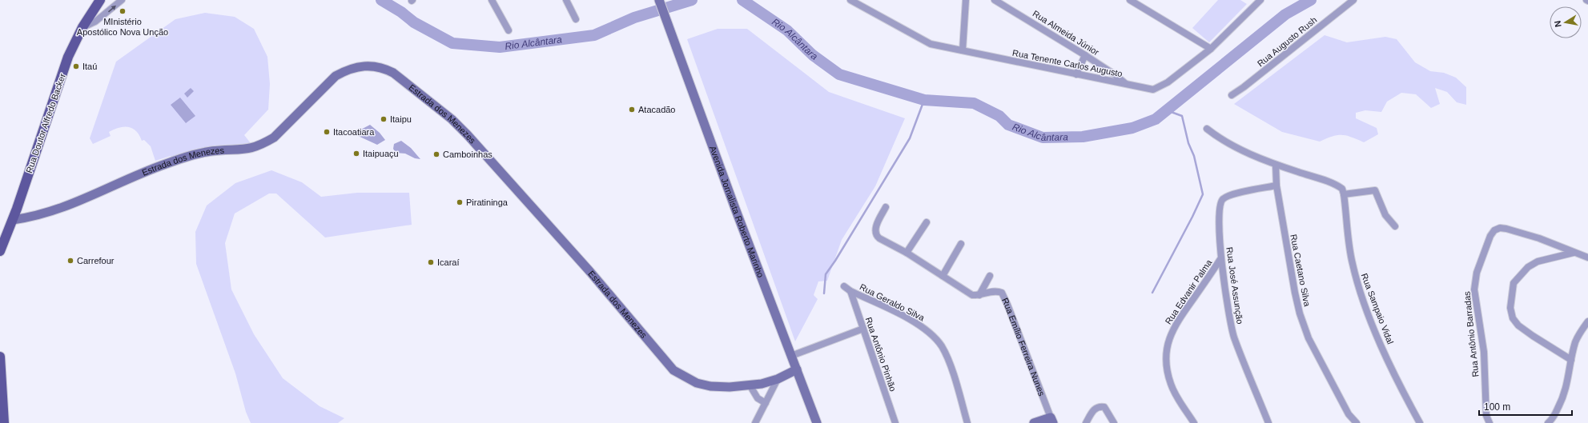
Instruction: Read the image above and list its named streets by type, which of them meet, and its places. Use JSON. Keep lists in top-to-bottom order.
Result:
{
  "streets": {
    "main road": ["Estrada dos Menezes", "Rua Doutor Alfredo Backer", "Avenida Jornalista Roberto Marinho"],
    "street": [
      "Rua Almeida Júnior",
      "Rua Augusto Rush",
      "Rua Tenente Carlos Augusto",
      "Rua Caetano Silva",
      "Rua José Assunção",
      "Rua Edvanir Palma",
      "Rua Geraldo Silva",
      "Rua Sampaio Vidal",
      "Rua Antônio Barradas",
      "Rua Emílio Ferreira Nunes",
      "Rua Antônio Pinhão"
    ]
  },
  "crossings": [
    ["Rua Almeida Júnior", "Rua Tenente Carlos Augusto"],
    ["Estrada dos Menezes", "Rua Doutor Alfredo Backer"],
    ["Estrada dos Menezes", "Avenida Jornalista Roberto Marinho"],
    ["Rua Caetano Silva", "Rua José Assunção"],
    ["Rua José Assunção", "Rua Edvanir Palma"],
    ["Rua Geraldo Silva", "Rua Antônio Pinhão"]
  ],
  "water": ["Rio Alcântara"],
  "places": [
    "MInistério Apostólico Nova Unção",
    "Itaú",
    "Atacadão",
    "Itaipu",
    "Itacoatiara",
    "Itaipuaçu",
    "Camboinhas",
    "Piratininga",
    "Carrefour",
    "Icaraí"
  ],
  "scale_bar": "100 m",
  "north": "left"
}
